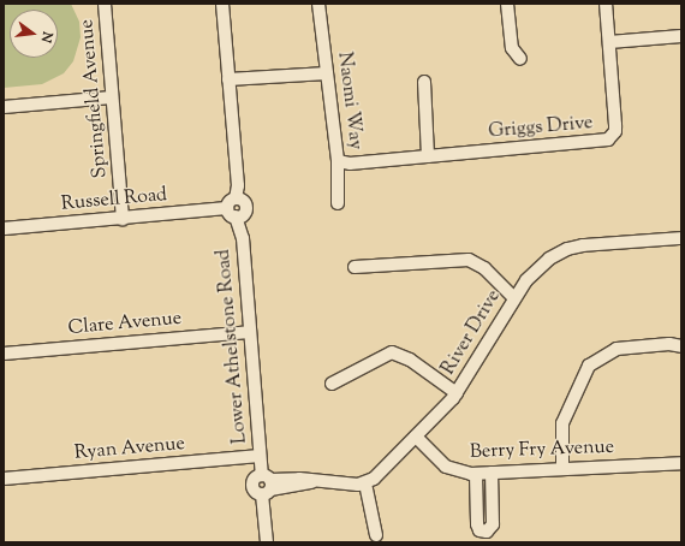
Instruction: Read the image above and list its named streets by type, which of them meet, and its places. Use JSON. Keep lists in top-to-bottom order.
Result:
{
  "streets": {
    "street": [
      "Springfield Avenue",
      "Naomi Way",
      "Griggs Drive",
      "Russell Road",
      "Clare Avenue",
      "River Drive",
      "Lower Athelstone Road",
      "Ryan Avenue",
      "Berry Fry Avenue"
    ]
  },
  "crossings": [
    ["Springfield Avenue", "Russell Road"],
    ["Naomi Way", "Griggs Drive"],
    ["Russell Road", "Lower Athelstone Road"],
    ["Clare Avenue", "Lower Athelstone Road"],
    ["River Drive", "Berry Fry Avenue"],
    ["Lower Athelstone Road", "Ryan Avenue"]
  ],
  "north": "right"
}
